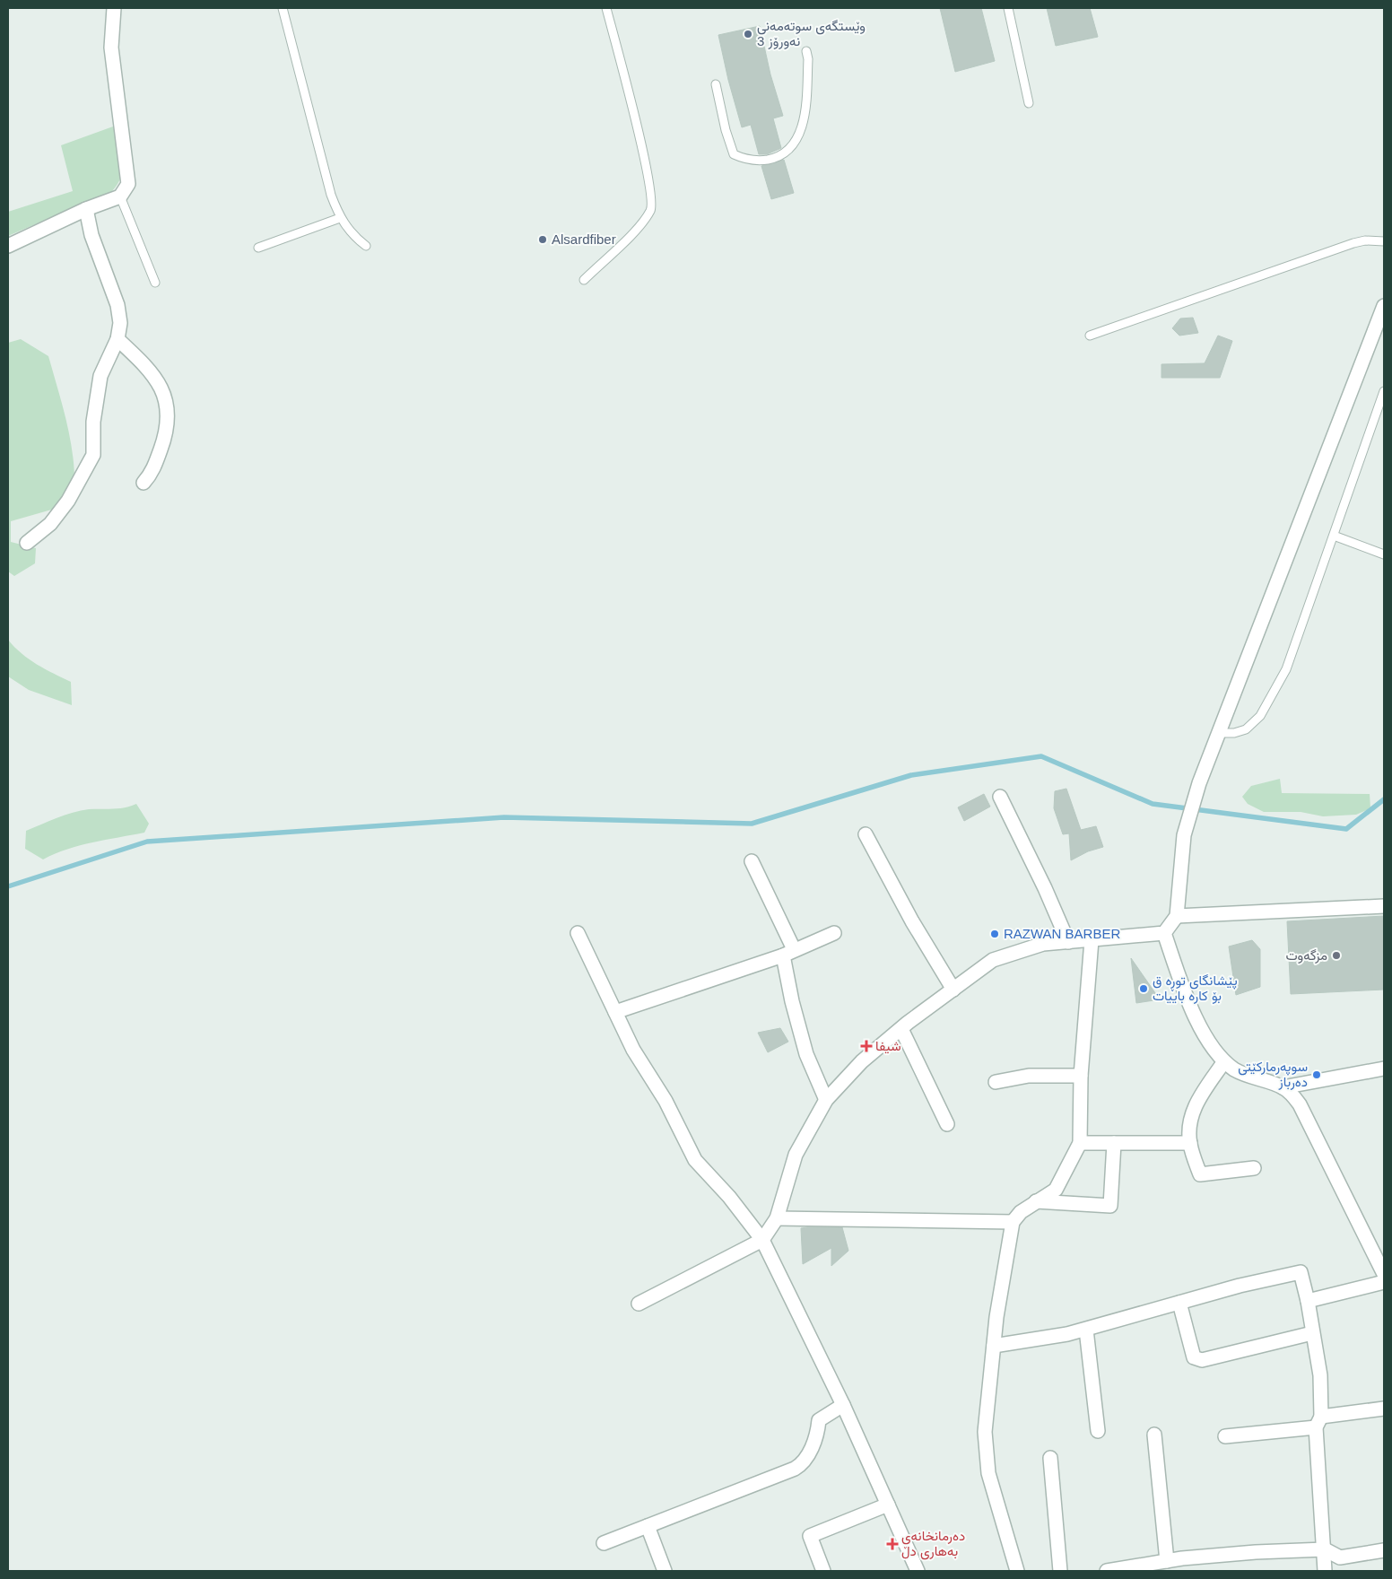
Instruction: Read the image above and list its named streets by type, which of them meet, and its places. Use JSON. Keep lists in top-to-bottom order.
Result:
{
  "places": {
    "other": [
      "وێستگەی سوتەمەنی نەورۆز 3",
      "Alsardfiber",
      "RAZWAN BARBER",
      "مزگه‌وت",
      "پێشانگای توڕه ق بۆ کاره باییات",
      "سوپەرمارکێتی دەرباز"
    ],
    "health": ["شیفا", "دەرمانخانەی بەهاری دڵ"]
  }
}
